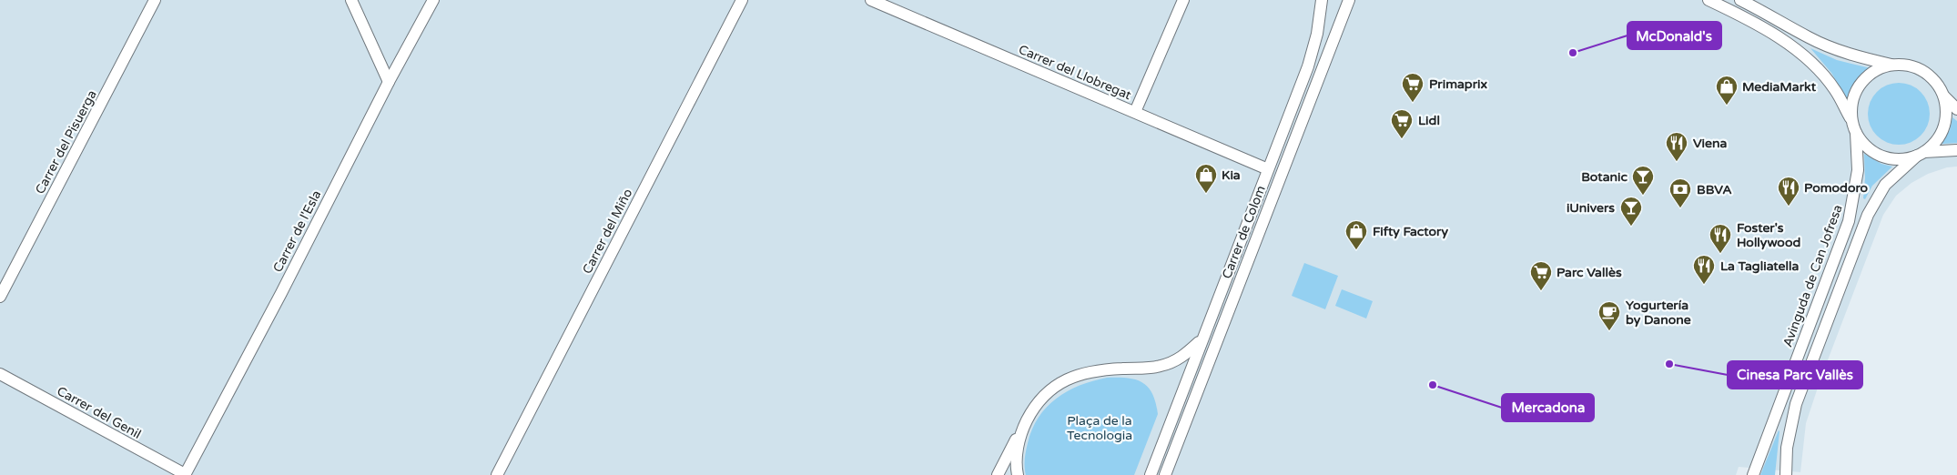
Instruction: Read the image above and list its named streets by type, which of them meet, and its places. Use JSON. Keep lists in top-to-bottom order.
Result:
{
  "streets": {
    "street": [
      "Carrer del Llobregat",
      "Carrer del Pisuerga",
      "Carrer de l'Esla",
      "Carrer del Miño",
      "Carrer de Colom",
      "Avinguda de Can Jofresa",
      "Carrer del Genil"
    ]
  },
  "crossings": [
    ["Carrer del Llobregat", "Carrer de Colom"],
    ["Carrer de l'Esla", "Carrer del Genil"]
  ],
  "parks": ["Plaça de la Tecnologia"],
  "places": {
    "other": ["McDonald's", "Cinesa Parc Vallès", "Mercadona"],
    "supermarket": ["Primaprix", "Lidl", "Parc Vallès"],
    "shop": ["MediaMarkt", "Kia", "Fifty Factory"],
    "restaurant": [
      "Viena",
      "Pomodoro",
      "Foster's Hollywood",
      "La Tagliatella"
    ],
    "bar": ["Botanic", "iUnivers"],
    "bank": ["BBVA"],
    "cafe": ["Yogurtería by Danone"]
  }
}
